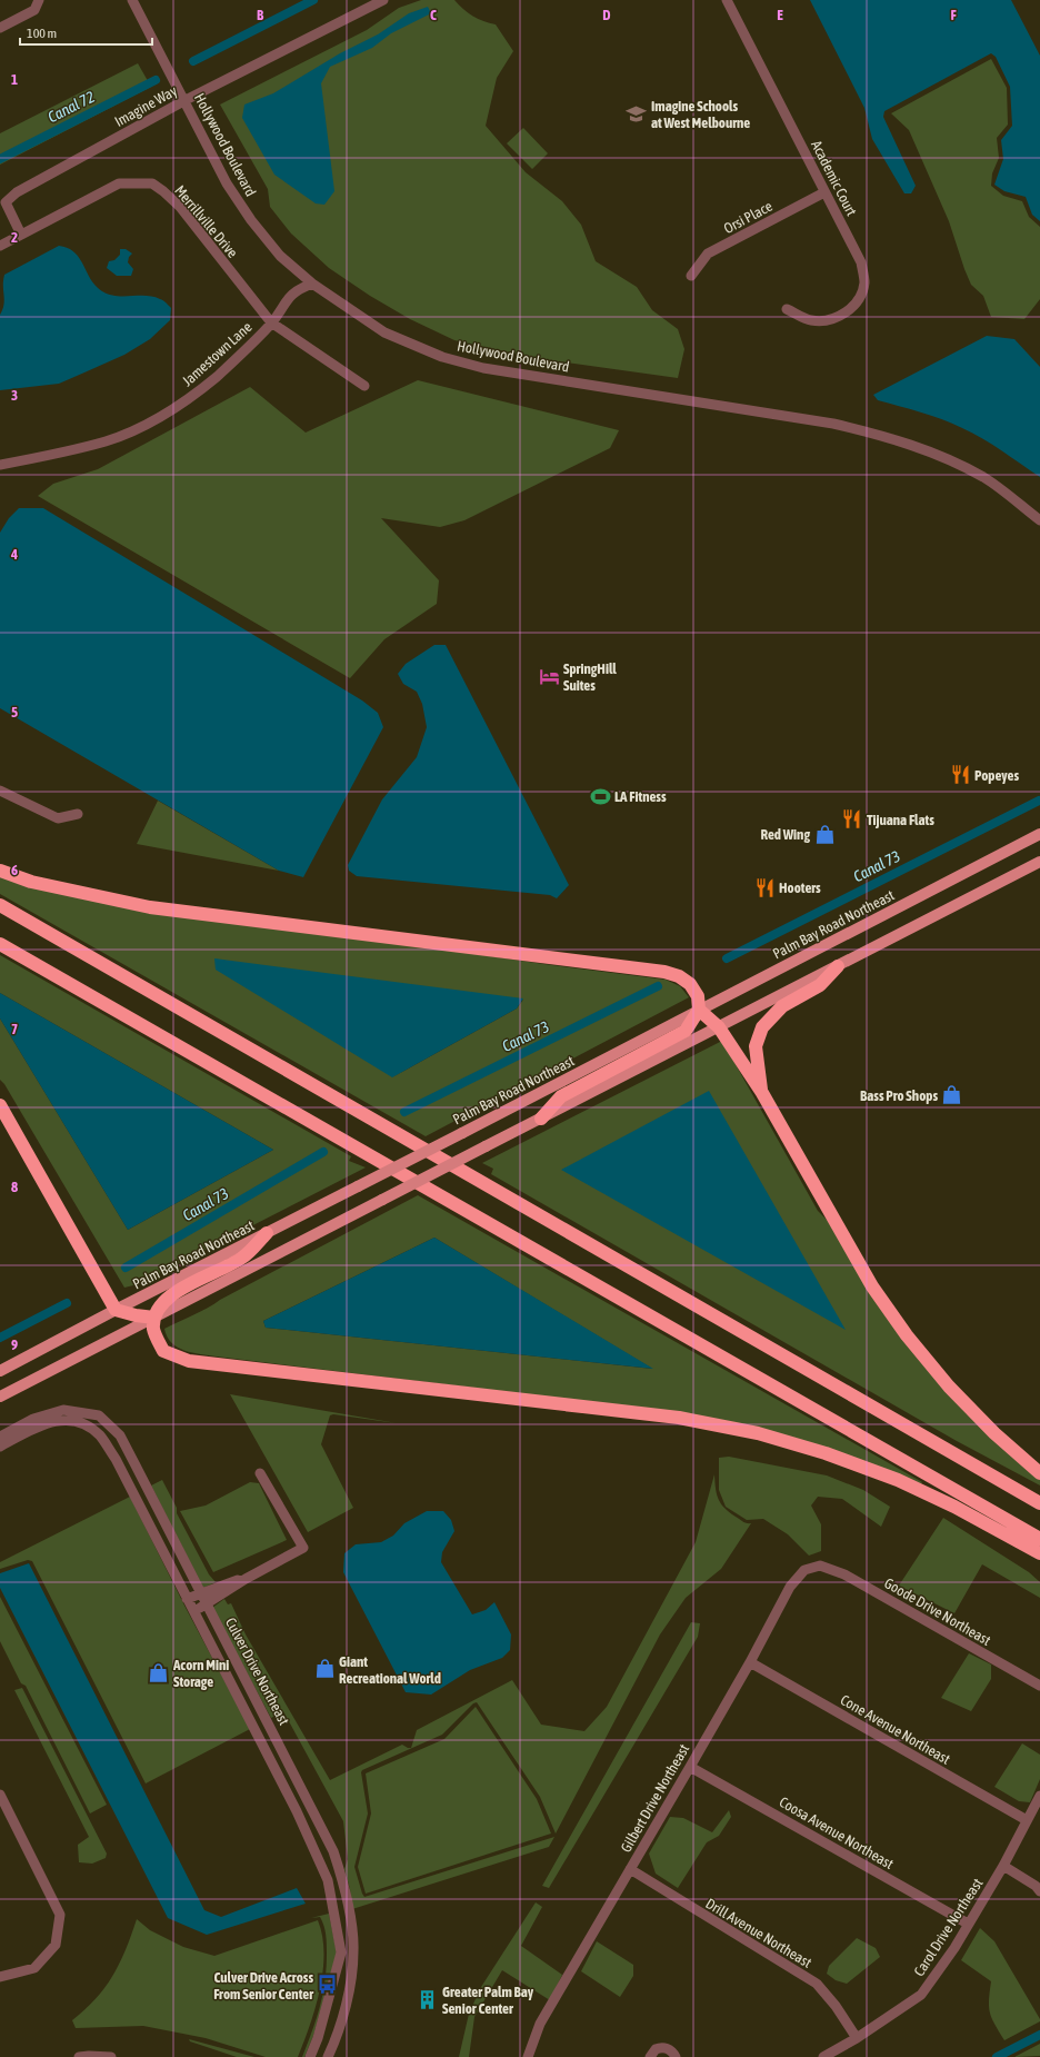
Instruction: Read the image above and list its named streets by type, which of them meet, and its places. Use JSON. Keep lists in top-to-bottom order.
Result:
{
  "streets": {
    "main road": ["Palm Bay Road Northeast"],
    "street": [
      "Imagine Way",
      "Hollywood Boulevard",
      "Academic Court",
      "Orsi Place",
      "Merrillville Drive",
      "Jamestown Lane",
      "Goode Drive Northeast",
      "Culver Drive Northeast",
      "Cone Avenue Northeast",
      "Gilbert Drive Northeast",
      "Coosa Avenue Northeast",
      "Carol Drive Northeast",
      "Drill Avenue Northeast"
    ]
  },
  "crossings": [
    ["Imagine Way", "Hollywood Boulevard"],
    ["Imagine Way", "Merrillville Drive"],
    ["Hollywood Boulevard", "Jamestown Lane"],
    ["Academic Court", "Orsi Place"],
    ["Merrillville Drive", "Jamestown Lane"],
    ["Goode Drive Northeast", "Gilbert Drive Northeast"],
    ["Cone Avenue Northeast", "Gilbert Drive Northeast"],
    ["Cone Avenue Northeast", "Carol Drive Northeast"],
    ["Gilbert Drive Northeast", "Coosa Avenue Northeast"],
    ["Gilbert Drive Northeast", "Drill Avenue Northeast"],
    ["Coosa Avenue Northeast", "Carol Drive Northeast"],
    ["Carol Drive Northeast", "Drill Avenue Northeast"]
  ],
  "water": ["Canal 72", "Canal 73"],
  "places": {
    "school or university": ["Imagine Schools at West Melbourne"],
    "hotel": ["SpringHill Suites"],
    "restaurant": ["Popeyes", "Tijuana Flats", "Hooters"],
    "sports": ["LA Fitness"],
    "shop": [
      "Red Wing",
      "Bass Pro Shops",
      "Giant Recreational World",
      "Acorn Mini Storage"
    ],
    "bus stop": ["Culver Drive Across From Senior Center"],
    "building": ["Greater Palm Bay Senior Center"]
  },
  "scale_bar": "100 m",
  "grid": {
    "columns": [
      "B",
      "C",
      "D",
      "E",
      "F"
    ],
    "rows": [
      "1",
      "2",
      "3",
      "4",
      "5",
      "6",
      "7",
      "8",
      "9"
    ]
  }
}
